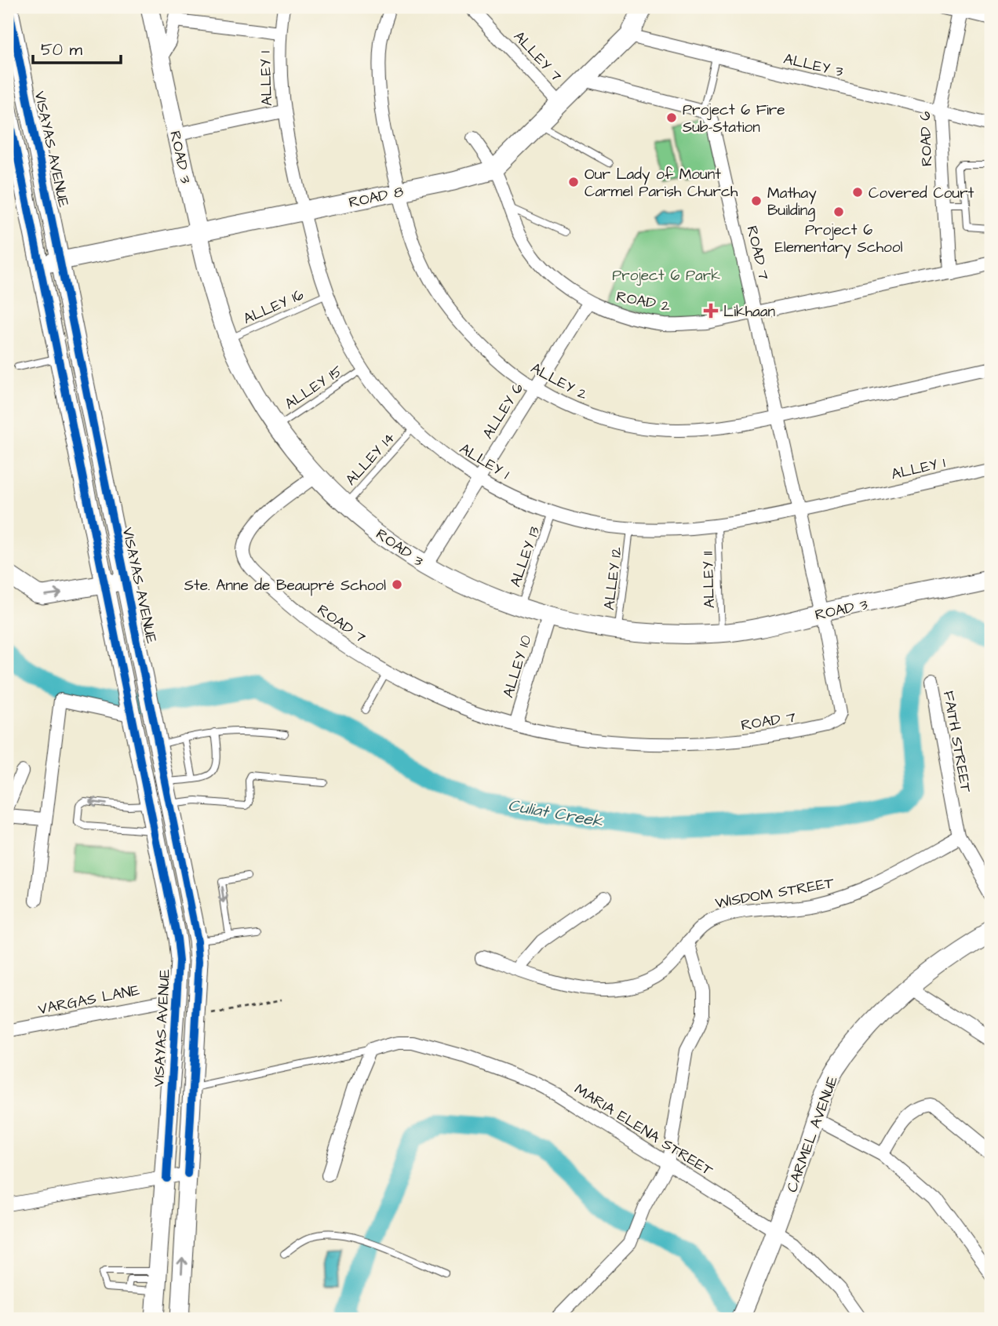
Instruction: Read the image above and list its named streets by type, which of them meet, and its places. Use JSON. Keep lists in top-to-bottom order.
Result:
{
  "streets": {
    "main road": [
      "VISAYAS AVENUE",
      "ROAD 3",
      "ROAD 8",
      "CARMEL AVENUE"
    ],
    "street": [
      "ALLEY 7",
      "ALLEY 3",
      "ALLEY 1",
      "ROAD 6",
      "ROAD 7",
      "ROAD 2",
      "ALLEY 2",
      "ALLEY 6",
      "ALLEY 10",
      "FAITH STREET",
      "WISDOM STREET",
      "VARGAS LANE",
      "MARIA ELENA STREET"
    ],
    "lane": [
      "ALLEY 16",
      "ALLEY 15",
      "ALLEY 14",
      "ALLEY 13",
      "ALLEY 12",
      "ALLEY 11"
    ]
  },
  "crossings": [
    ["ALLEY 7", "ROAD 8"],
    ["ALLEY 3", "ROAD 6"],
    ["ALLEY 3", "ROAD 8"],
    ["ALLEY 1", "ROAD 8"],
    ["ALLEY 1", "ROAD 7"],
    ["ALLEY 1", "ALLEY 16"],
    ["ALLEY 1", "ALLEY 15"],
    ["ALLEY 1", "ALLEY 6"],
    ["ALLEY 1", "ALLEY 14"],
    ["ALLEY 1", "ALLEY 13"],
    ["ALLEY 1", "ALLEY 12"],
    ["ALLEY 1", "ALLEY 11"],
    ["ROAD 6", "ROAD 2"],
    ["VISAYAS AVENUE", "ROAD 8"],
    ["VISAYAS AVENUE", "VARGAS LANE"],
    ["ROAD 3", "ROAD 8"],
    ["ROAD 3", "ROAD 7"],
    ["ROAD 3", "ALLEY 16"],
    ["ROAD 3", "ALLEY 15"],
    ["ROAD 3", "ALLEY 6"],
    ["ROAD 3", "ALLEY 14"],
    ["ROAD 3", "ALLEY 13"],
    ["ROAD 3", "ALLEY 12"],
    ["ROAD 3", "ALLEY 11"],
    ["ROAD 3", "ALLEY 10"],
    ["ROAD 8", "ROAD 2"],
    ["ROAD 8", "ALLEY 2"],
    ["ROAD 7", "ROAD 2"],
    ["ROAD 7", "ALLEY 2"],
    ["ROAD 7", "ALLEY 10"],
    ["ROAD 2", "ALLEY 6"],
    ["ALLEY 2", "ALLEY 6"],
    ["FAITH STREET", "WISDOM STREET"],
    ["MARIA ELENA STREET", "CARMEL AVENUE"]
  ],
  "water": ["Culiat Creek"],
  "parks": ["Project 6 Park"],
  "places": {
    "other": [
      "Project 6 Fire Sub-Station",
      "Our Lady of Mount Carmel Parish Church",
      "Covered Court",
      "Mathay Building",
      "Project 6 Elementary School",
      "Ste. Anne de Beaupré School"
    ],
    "health": ["Likhaan"]
  },
  "scale_bar": "50 m"
}
